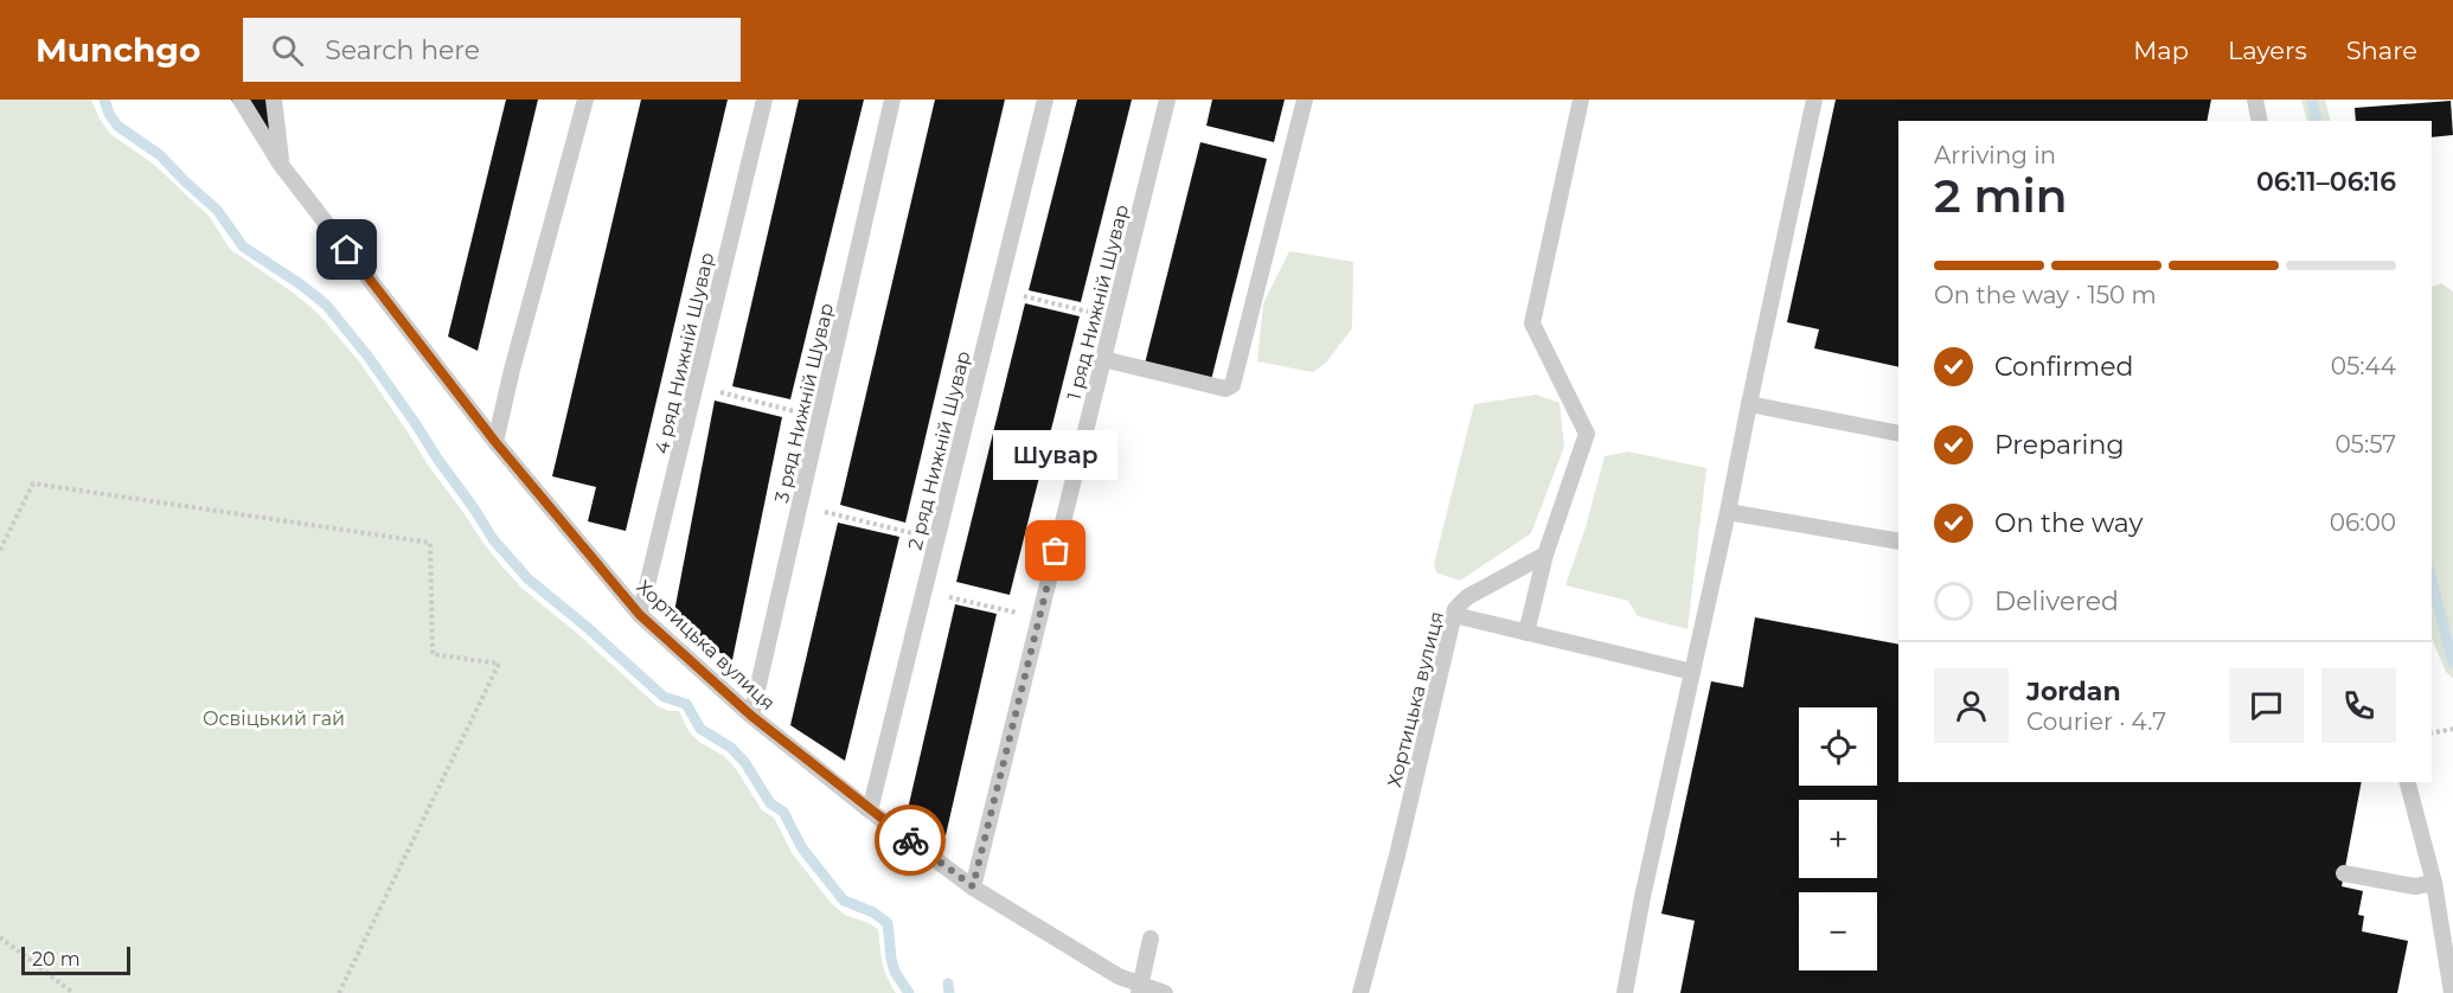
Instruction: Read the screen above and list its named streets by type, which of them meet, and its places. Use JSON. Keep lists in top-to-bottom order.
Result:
{
  "streets": {
    "lane": [
      "1 ряд Нижній Шувар",
      "4 ряд Нижній Шувар",
      "3 ряд Нижній Шувар",
      "2 ряд Нижній Шувар",
      "Хортицька вулиця"
    ]
  },
  "crossings": [
    ["1 ряд Нижній Шувар", "Хортицька вулиця"],
    ["4 ряд Нижній Шувар", "Хортицька вулиця"],
    ["3 ряд Нижній Шувар", "Хортицька вулиця"],
    ["2 ряд Нижній Шувар", "Хортицька вулиця"]
  ],
  "parks": ["Освіцький гай"],
  "places": ["Шувар"],
  "scale_bar": "20 m",
  "page": {
    "header": "Munchgo",
    "search": "Search here",
    "nav": ["Map", "Layers", "Share"],
    "heading": ["2 min", "Arriving in", "06:11–06:16"],
    "panel": ["Jordan", "Courier · 4.7"],
    "bar": "On the way · 150 m",
    "list": [
      ["Confirmed", "05:44"],
      ["Preparing", "05:57"],
      ["On the way", "06:00"],
      "Delivered"
    ],
    "bubble": "Шувар",
    "map_buttons": ["+", "−"],
    "scale": "20 m"
  }
}
